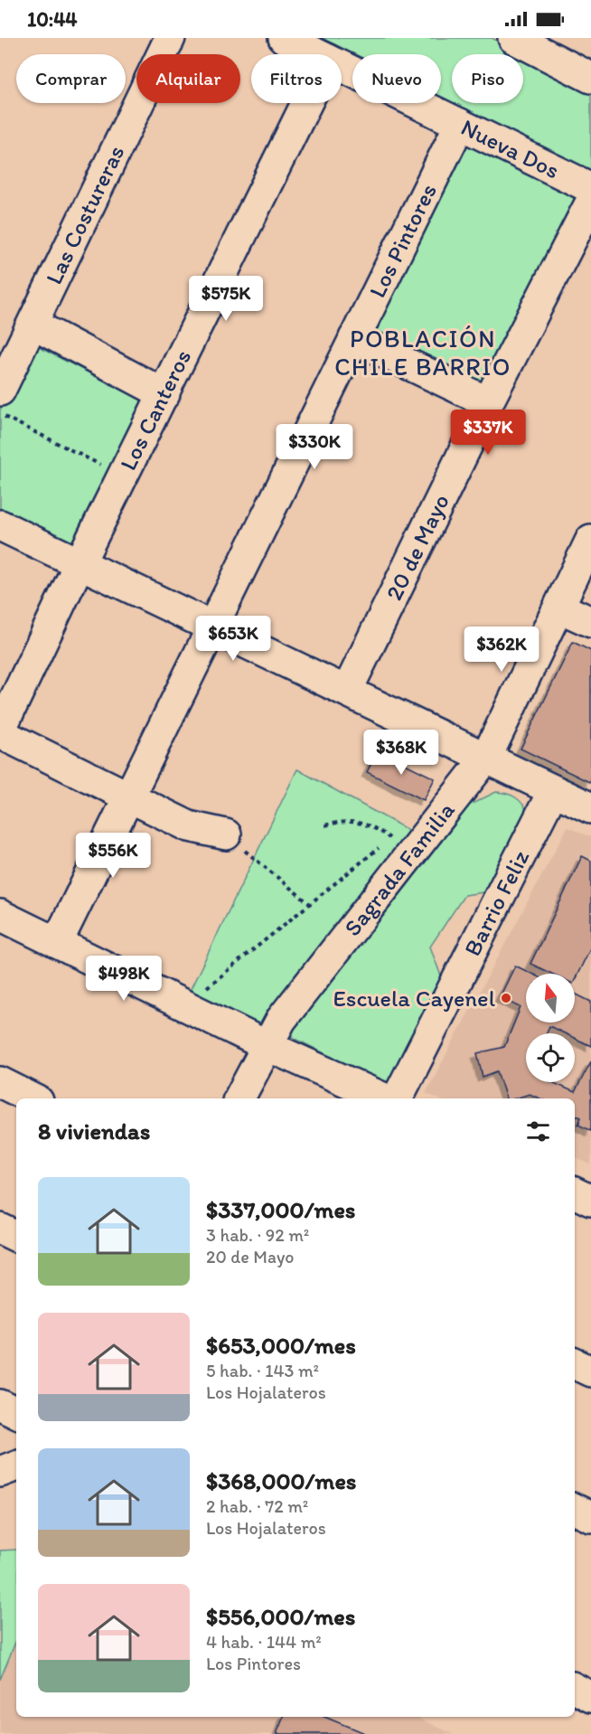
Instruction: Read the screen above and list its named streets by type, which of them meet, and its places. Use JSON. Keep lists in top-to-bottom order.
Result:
{
  "streets": {
    "street": [
      "Nueva Dos",
      "Las Costureras",
      "Los Pintores",
      "Los Canteros",
      "20 de Mayo",
      "Sagrada Familia",
      "Barrio Feliz"
    ]
  },
  "crossings": [
    ["Nueva Dos", "Los Pintores"]
  ],
  "districts": ["POBLACIÓN CHILE BARRIO"],
  "places": ["Escuela Cayenel"],
  "north": "top",
  "page": {
    "status": "10:44",
    "chip": [
      "Comprar",
      "Alquilar",
      "Filtros",
      "Nuevo",
      "Piso"
    ],
    "price": [
      "$575K",
      "$337K",
      "$330K",
      "$653K",
      "$362K",
      "$368K",
      "$556K",
      "$498K"
    ],
    "heading": "8 viviendas",
    "list": [
      {
        "name": "$337,000/mes",
        "note": "3 hab. · 92 m² · 20 de Mayo"
      },
      {
        "name": "$653,000/mes",
        "note": "5 hab. · 143 m² · Los Hojalateros"
      },
      {
        "name": "$368,000/mes",
        "note": "2 hab. · 72 m² · Los Hojalateros"
      },
      {
        "name": "$556,000/mes",
        "note": "4 hab. · 144 m² · Los Pintores"
      }
    ]
  }
}
